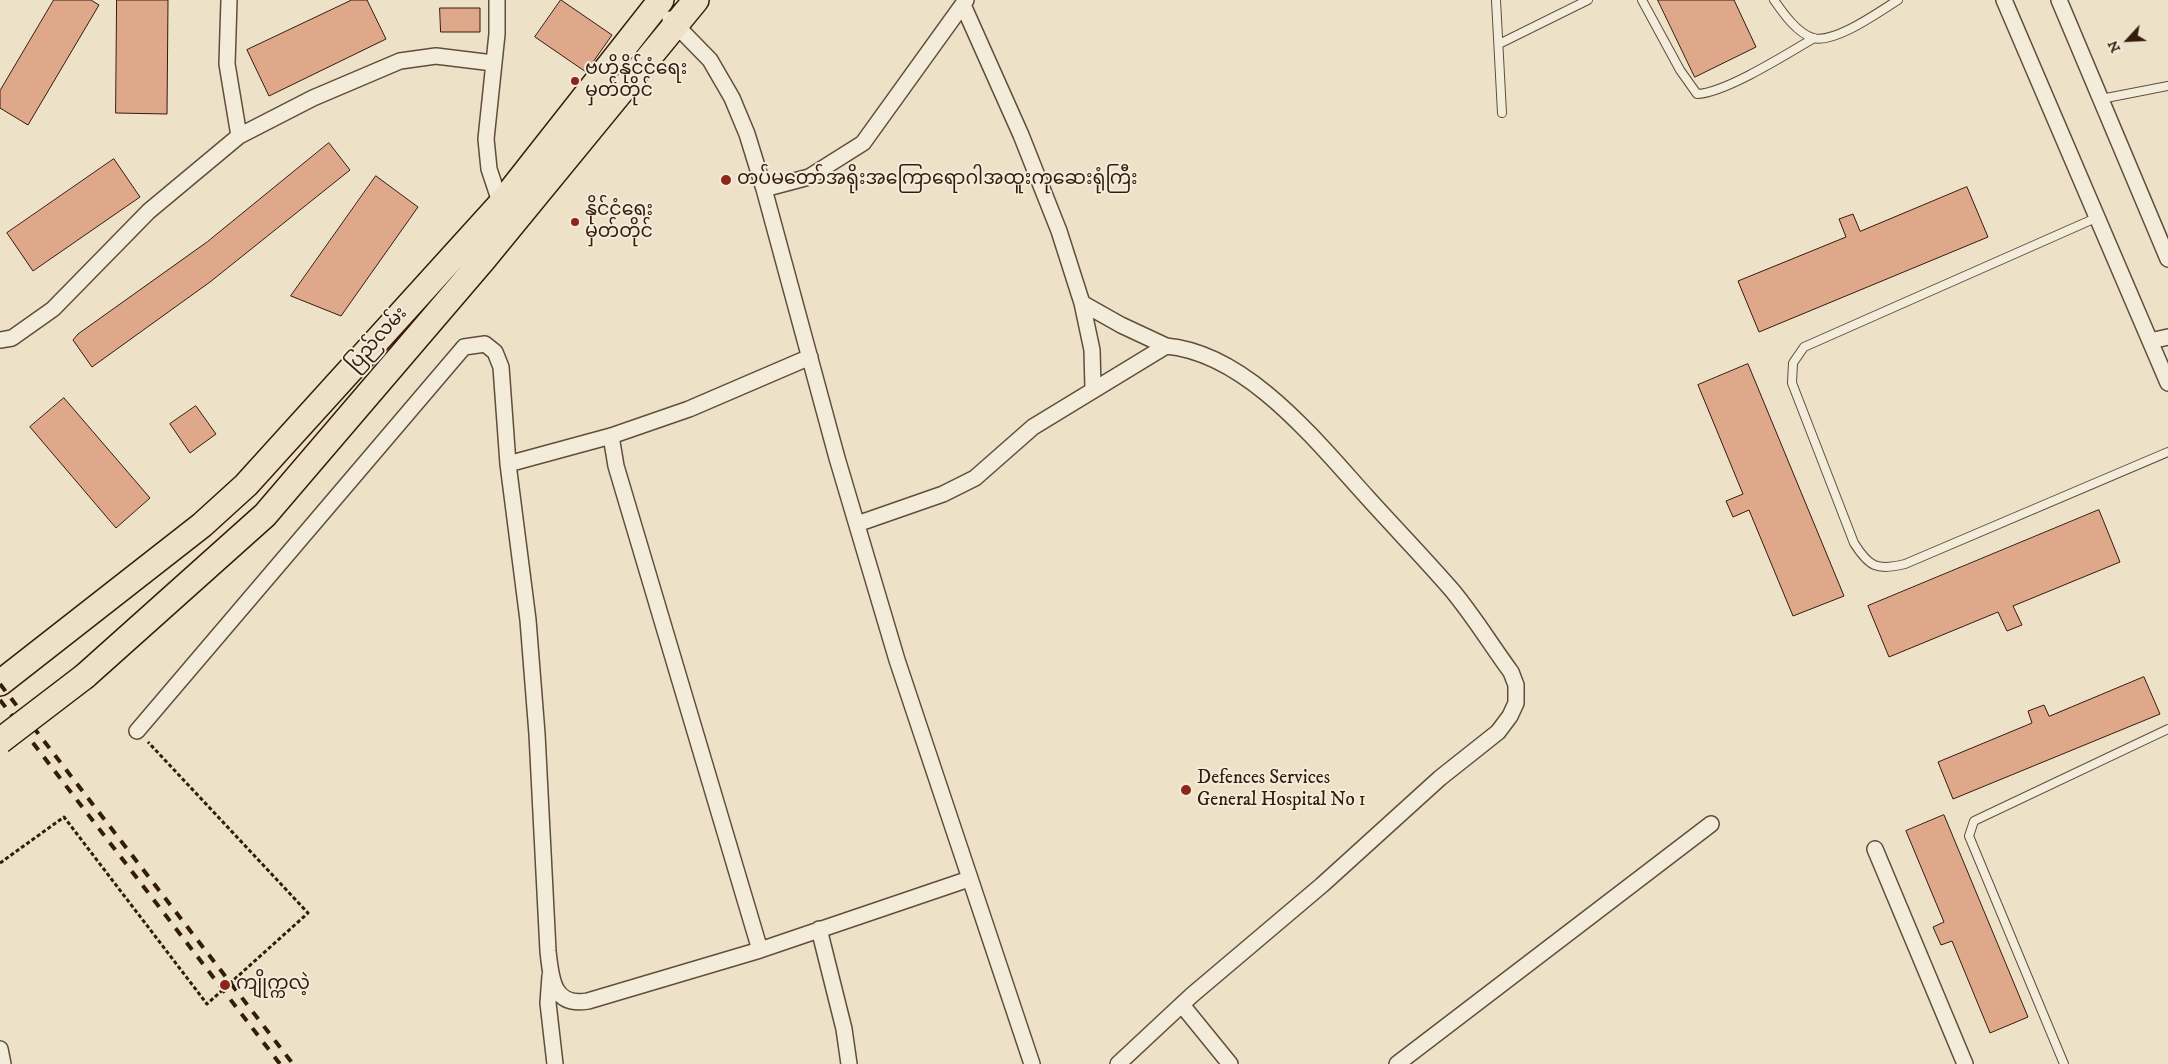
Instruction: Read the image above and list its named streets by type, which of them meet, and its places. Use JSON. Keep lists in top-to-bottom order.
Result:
{
  "streets": {
    "highway": ["ပြည်လမ်း"]
  },
  "places": [
    "ဗဟိုနိုင်ငံရေး မှတ်တိုင်",
    "တပ်မတော်အရိုးအကြောရောဂါအထူးကုဆေးရုံကြီး",
    "နိုင်ငံရေး မှတ်တိုင်",
    "Defences Services General Hospital No 1",
    "ကျိုက္ကလဲ့"
  ],
  "north": "bottom left"
}
